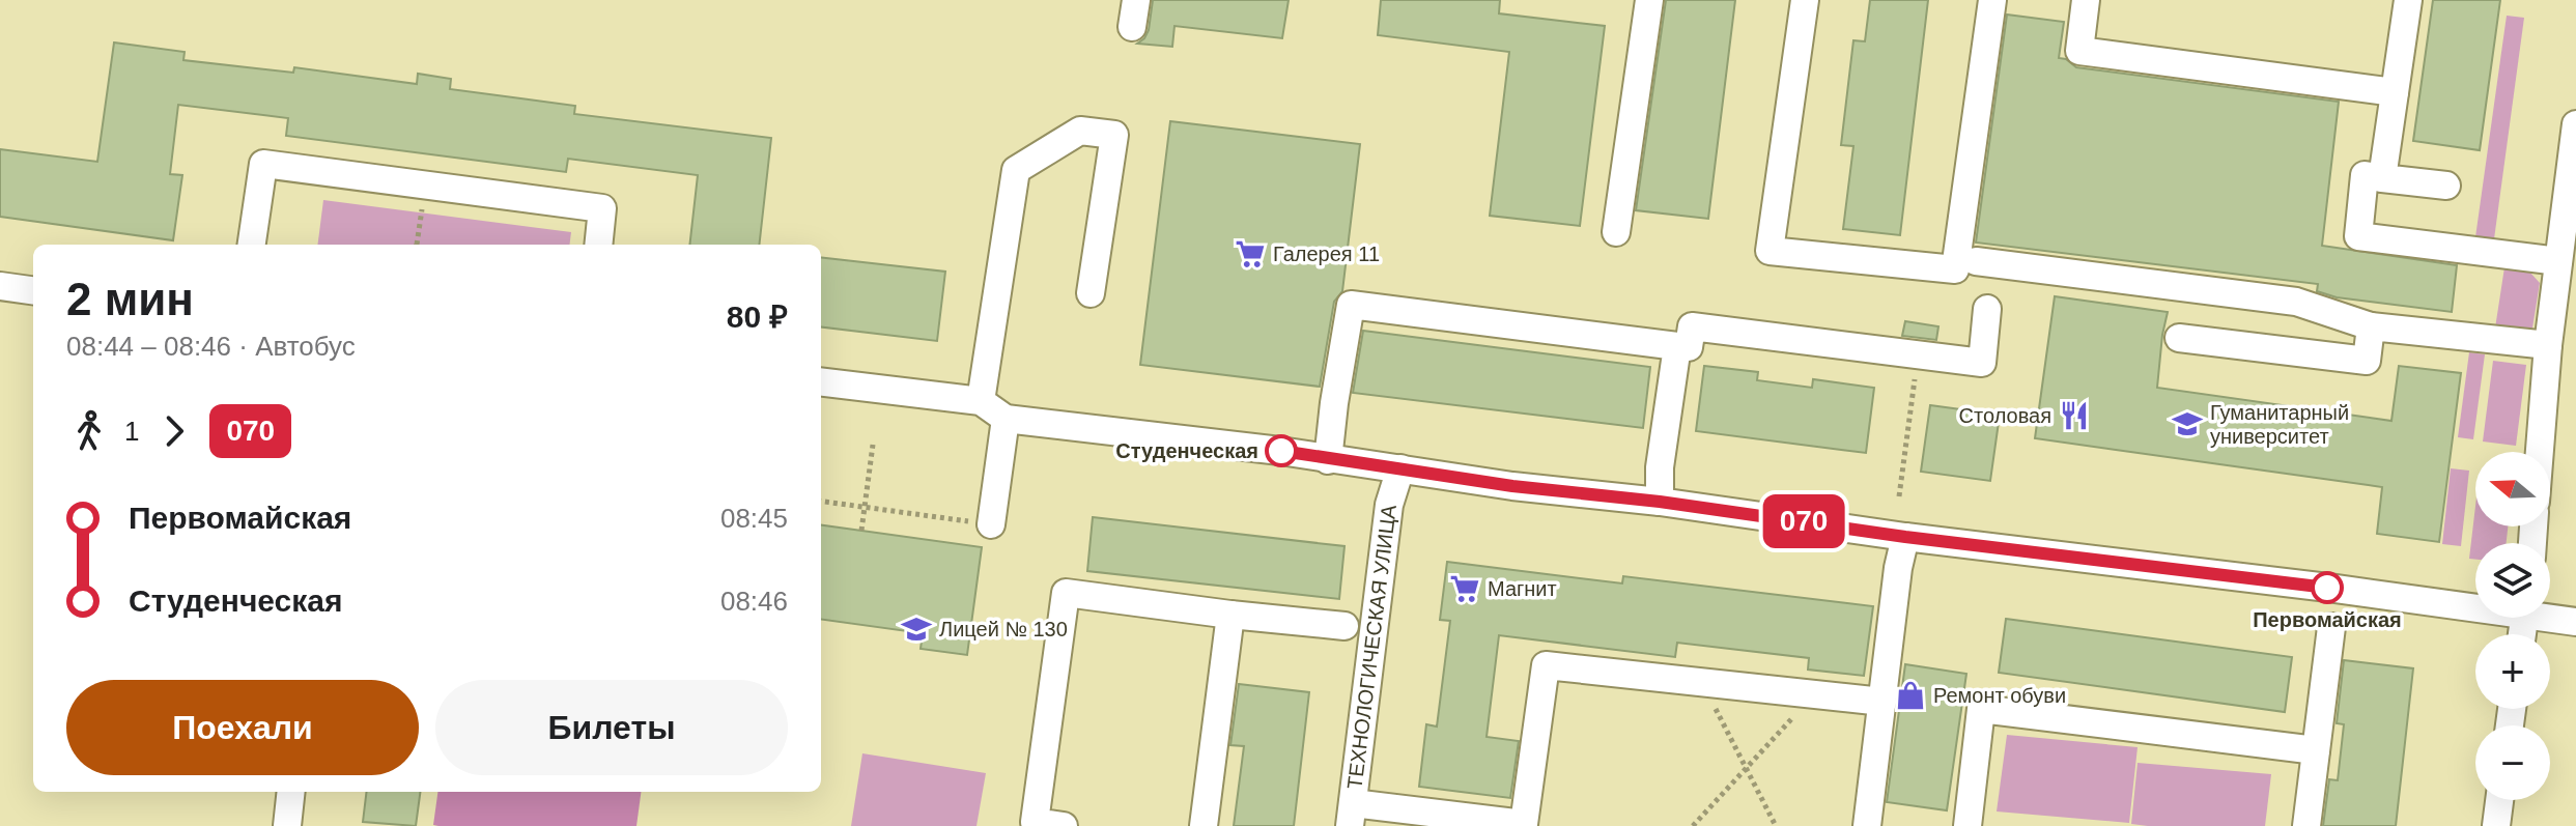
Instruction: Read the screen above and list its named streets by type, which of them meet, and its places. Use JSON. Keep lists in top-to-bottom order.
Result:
{
  "streets": {
    "street": ["ТЕХНОЛОГИЧЕСКАЯ УЛИЦА"]
  },
  "places": {
    "supermarket": ["Галерея 11", "Магнит"],
    "restaurant": ["Столовая"],
    "school or university": ["Гуманитарный университет", "Лицей № 130"],
    "other": ["Студенческая", "Первомайская"],
    "shop": ["Ремонт обуви"]
  },
  "lines": ["bus line 070"],
  "north": "left",
  "page": {
    "on_map": "070",
    "heading": ["2 мин", "08:44 – 08:46 · Автобус", "80 ₽"],
    "legs": ["1", "070"],
    "map_buttons": ["+", "−"],
    "list": [
      {
        "name": "Первомайская",
        "value": "08:45"
      },
      {
        "name": "Студенческая",
        "value": "08:46"
      }
    ],
    "buttons": ["Поехали", "Билеты"]
  }
}
